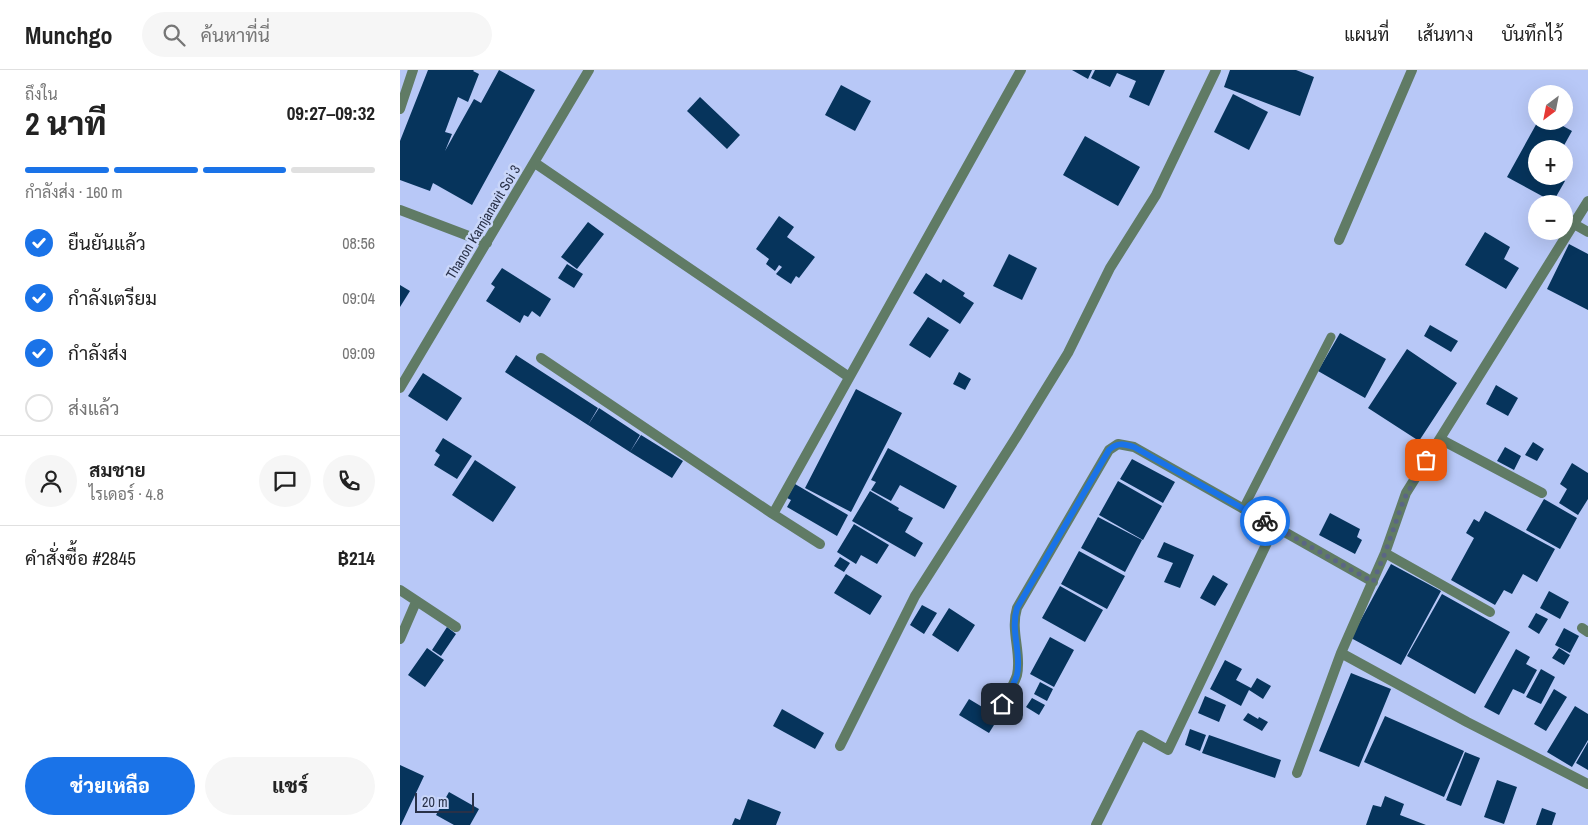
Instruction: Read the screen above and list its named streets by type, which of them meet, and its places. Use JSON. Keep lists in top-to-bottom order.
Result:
{
  "streets": {
    "street": ["Thanon Karnjanavit Soi 3"]
  },
  "scale_bar": "20 m",
  "north": "bottom left",
  "page": {
    "header": "Munchgo",
    "search": "ค้นหาที่นี่",
    "nav": ["แผนที่", "เส้นทาง", "บันทึกไว้"],
    "heading": ["2 นาที", "ถึงใน", "09:27–09:32"],
    "panel": [
      "สมชาย",
      "ไรเดอร์ · 4.8",
      "คำสั่งซื้อ #2845",
      "฿214"
    ],
    "map_buttons": ["+", "−"],
    "bar": "กำลังส่ง · 160 m",
    "list": [
      ["ยืนยันแล้ว", "08:56"],
      ["กำลังเตรียม", "09:04"],
      ["กำลังส่ง", "09:09"],
      "ส่งแล้ว"
    ],
    "buttons": ["ช่วยเหลือ", "แชร์"],
    "scale": "20 m"
  }
}
